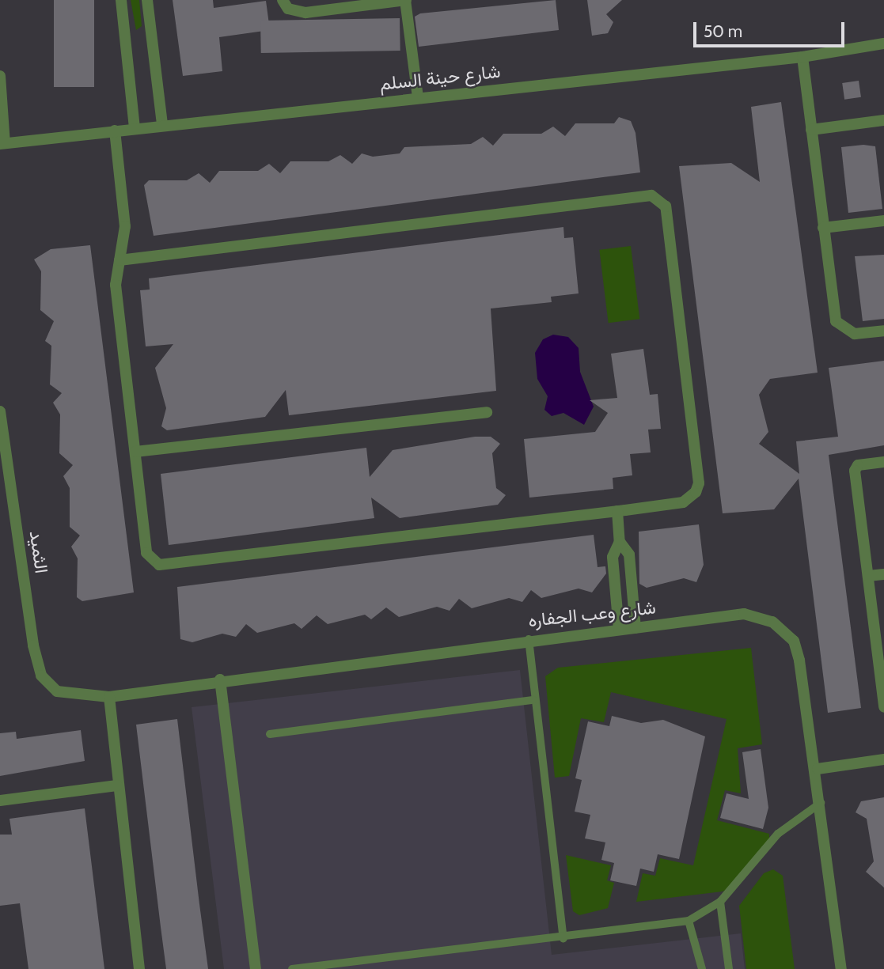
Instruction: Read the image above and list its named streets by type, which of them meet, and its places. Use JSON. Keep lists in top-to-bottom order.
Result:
{
  "streets": {
    "street": ["شارع حينة السلم", "الثميد", "شارع وعب الجفاره"]
  },
  "crossings": [
    ["الثميد", "شارع وعب الجفاره"]
  ],
  "scale_bar": "50 m"
}
